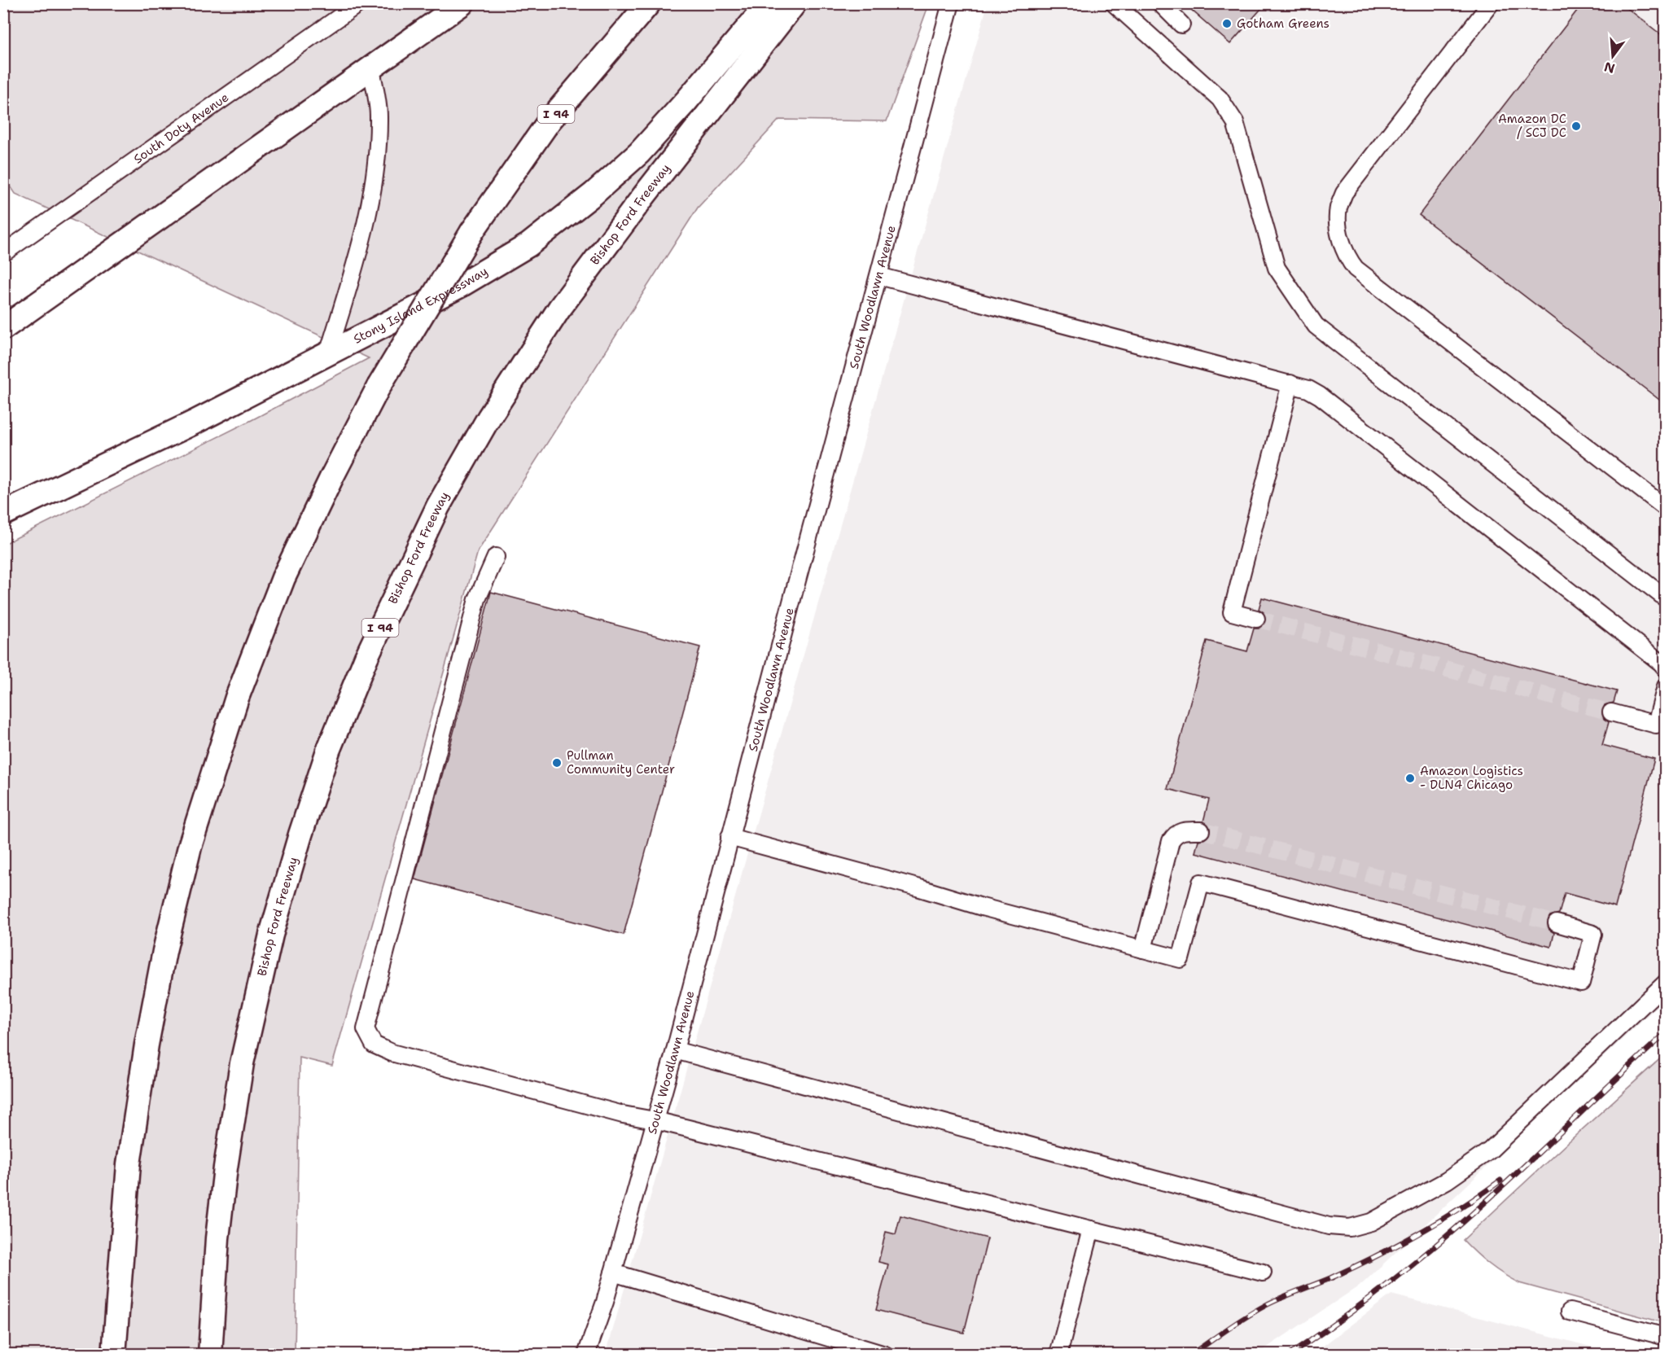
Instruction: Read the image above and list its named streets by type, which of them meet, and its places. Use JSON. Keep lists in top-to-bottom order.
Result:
{
  "streets": {
    "highway": ["I 94", "Bishop Ford Freeway", "Stony Island Expressway"],
    "street": ["South Doty Avenue", "South Woodlawn Avenue"]
  },
  "places": [
    "Gotham Greens",
    "Amazon DC / SCJ DC",
    "Pullman Community Center",
    "Amazon Logistics - DLN4 Chicago"
  ],
  "north": "bottom"
}
